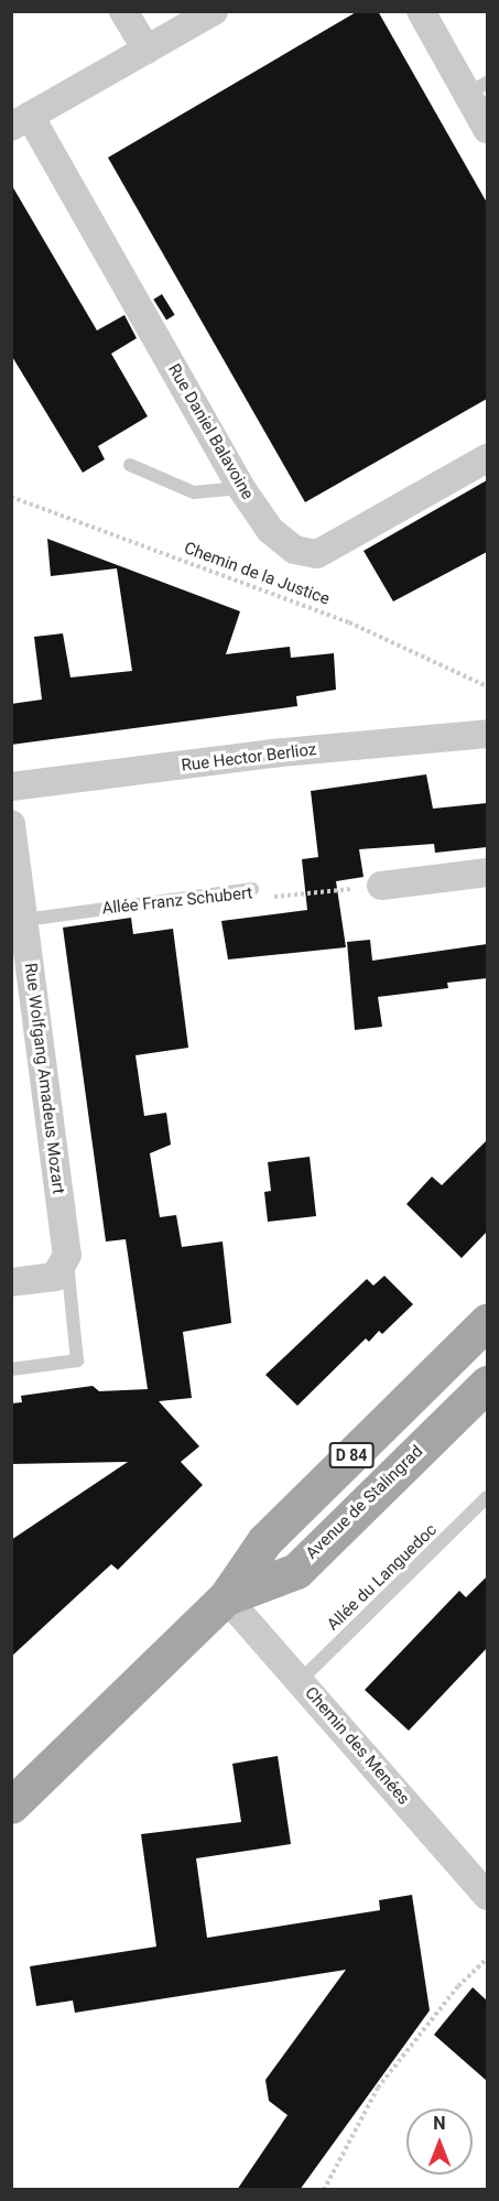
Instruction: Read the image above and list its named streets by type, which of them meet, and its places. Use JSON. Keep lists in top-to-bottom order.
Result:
{
  "streets": {
    "main road": ["D 84", "Avenue de Stalingrad"],
    "street": [
      "Rue Daniel Balavoine",
      "Rue Hector Berlioz",
      "Rue Wolfgang Amadeus Mozart",
      "Chemin des Menées"
    ],
    "lane": ["Allée Franz Schubert", "Allée du Languedoc"],
    "path": ["Chemin de la Justice"]
  },
  "crossings": [
    ["Allée Franz Schubert", "Rue Wolfgang Amadeus Mozart"],
    ["Avenue de Stalingrad", "Chemin des Menées"],
    ["Allée du Languedoc", "Chemin des Menées"]
  ],
  "north": "top"
}
